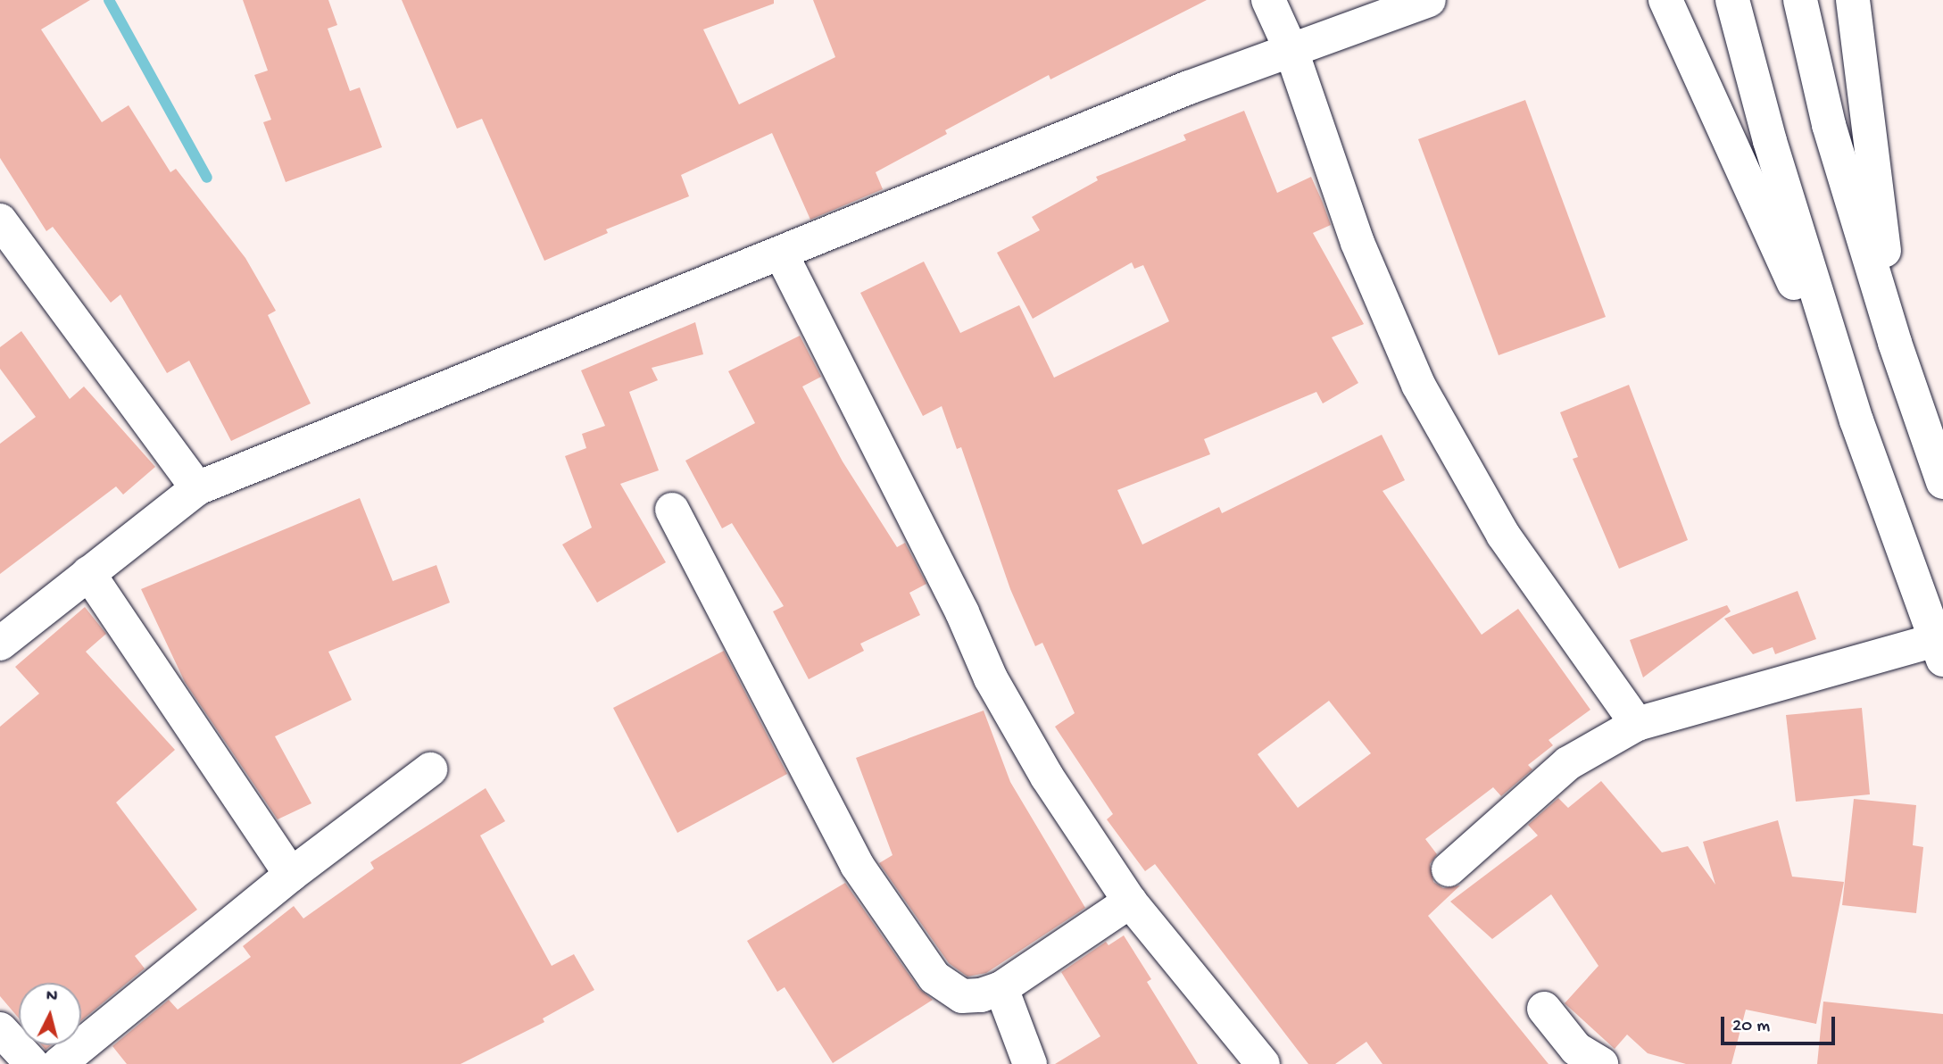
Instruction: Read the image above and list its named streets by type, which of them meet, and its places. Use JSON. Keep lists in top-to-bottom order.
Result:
{
  "scale_bar": "20 m",
  "north": "top"
}
